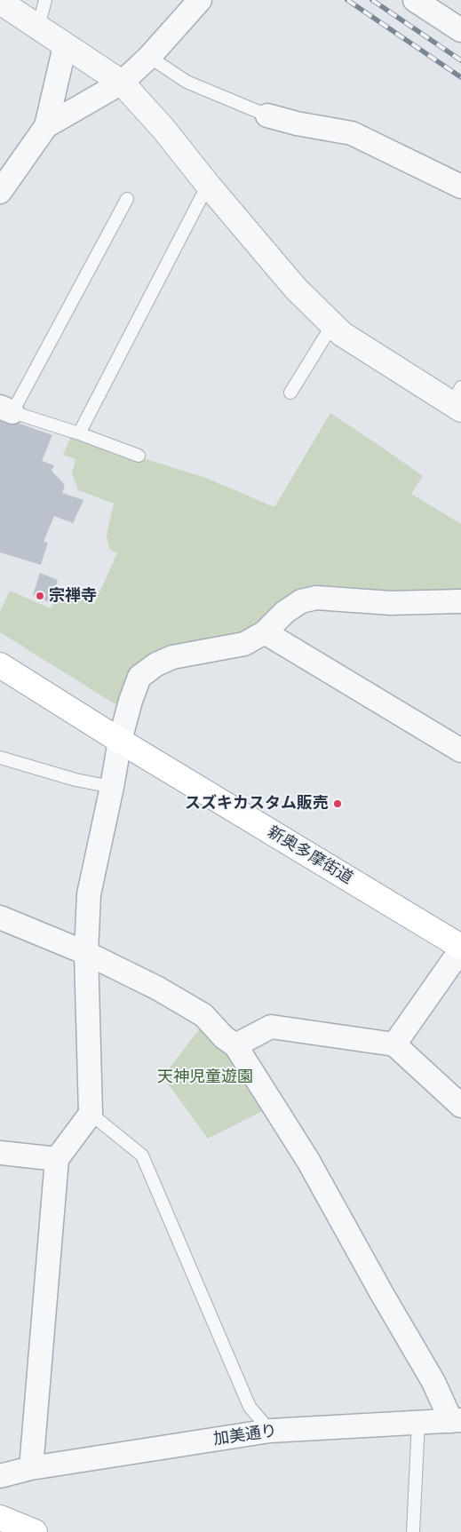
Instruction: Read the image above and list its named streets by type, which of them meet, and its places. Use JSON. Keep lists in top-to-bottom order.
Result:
{
  "streets": {
    "main road": ["新奥多摩街道"],
    "street": ["加美通り"]
  },
  "parks": ["天神児童遊園"],
  "places": ["宗禅寺", "スズキカスタム販売"]
}
